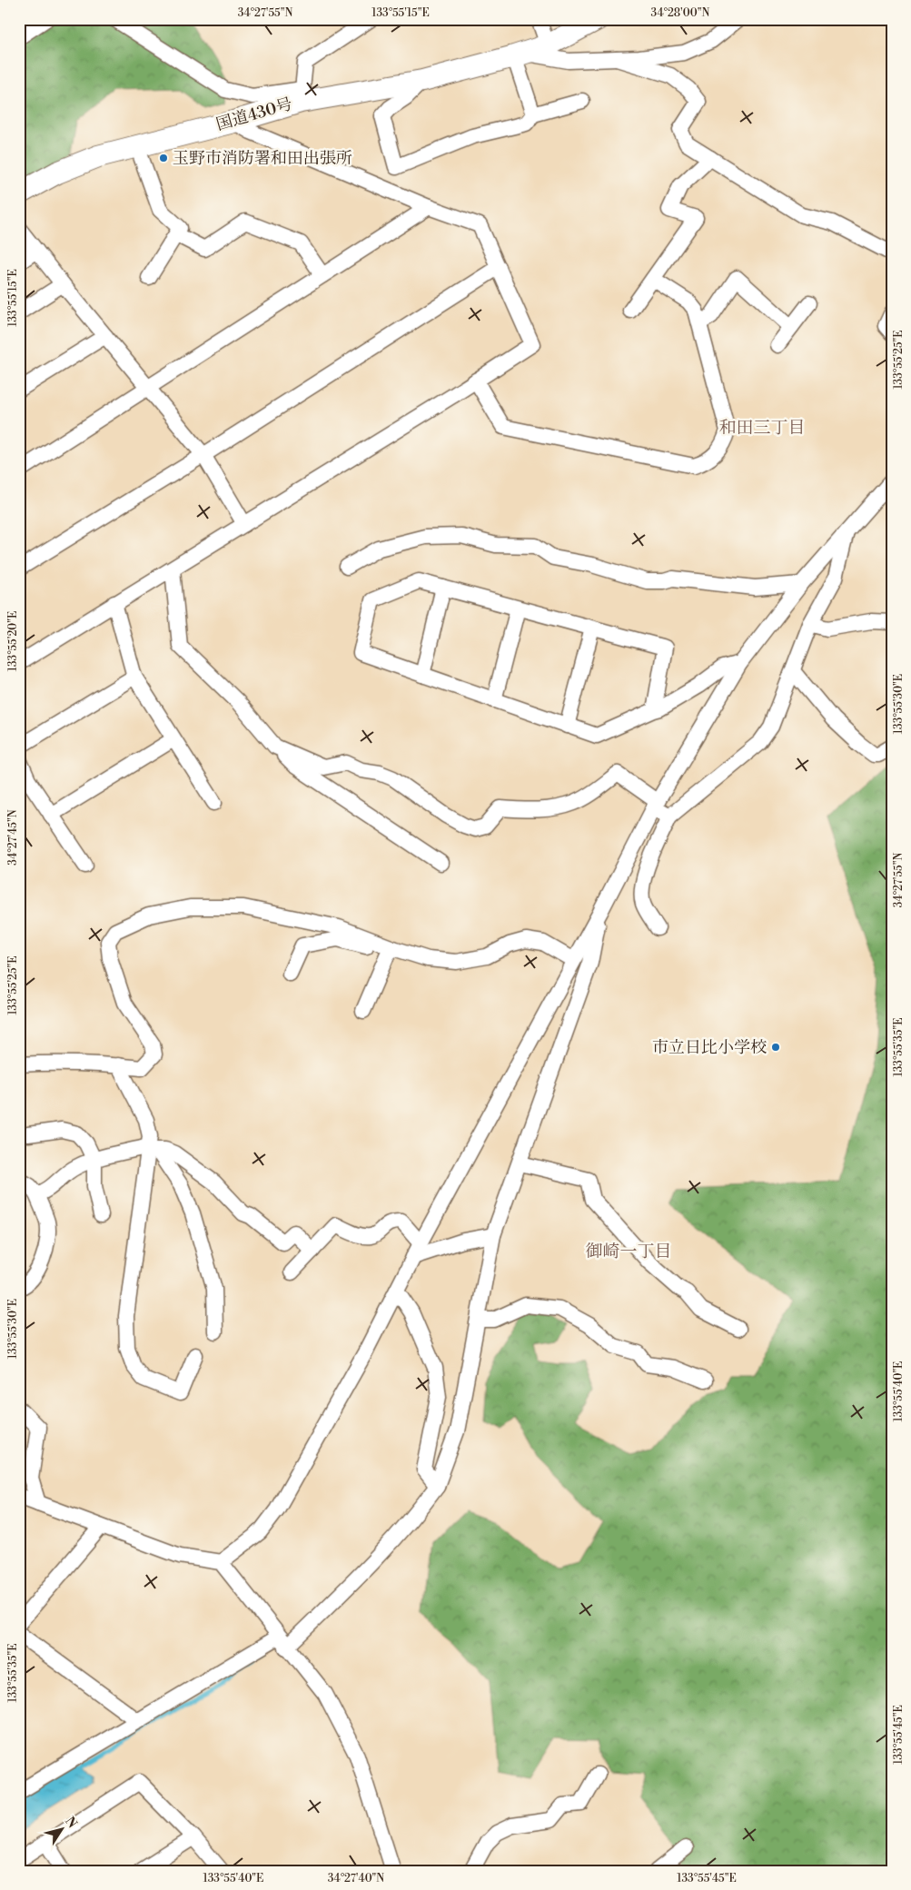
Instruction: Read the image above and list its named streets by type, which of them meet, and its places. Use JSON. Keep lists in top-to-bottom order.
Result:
{
  "streets": {
    "highway": ["国道430号"]
  },
  "districts": ["和田三丁目", "御崎一丁目"],
  "places": ["玉野市消防署和田出張所", "市立日比小学校"],
  "north": "top right",
  "coordinates": [
    "34°27'55\"N",
    "133°55'15\"E",
    "34°28'00\"N",
    "133°55'25\"E",
    "133°55'20\"E",
    "133°55'30\"E",
    "34°27'45\"N",
    "133°55'35\"E",
    "133°55'40\"E",
    "133°55'45\"E",
    "34°27'40\"N"
  ]
}
